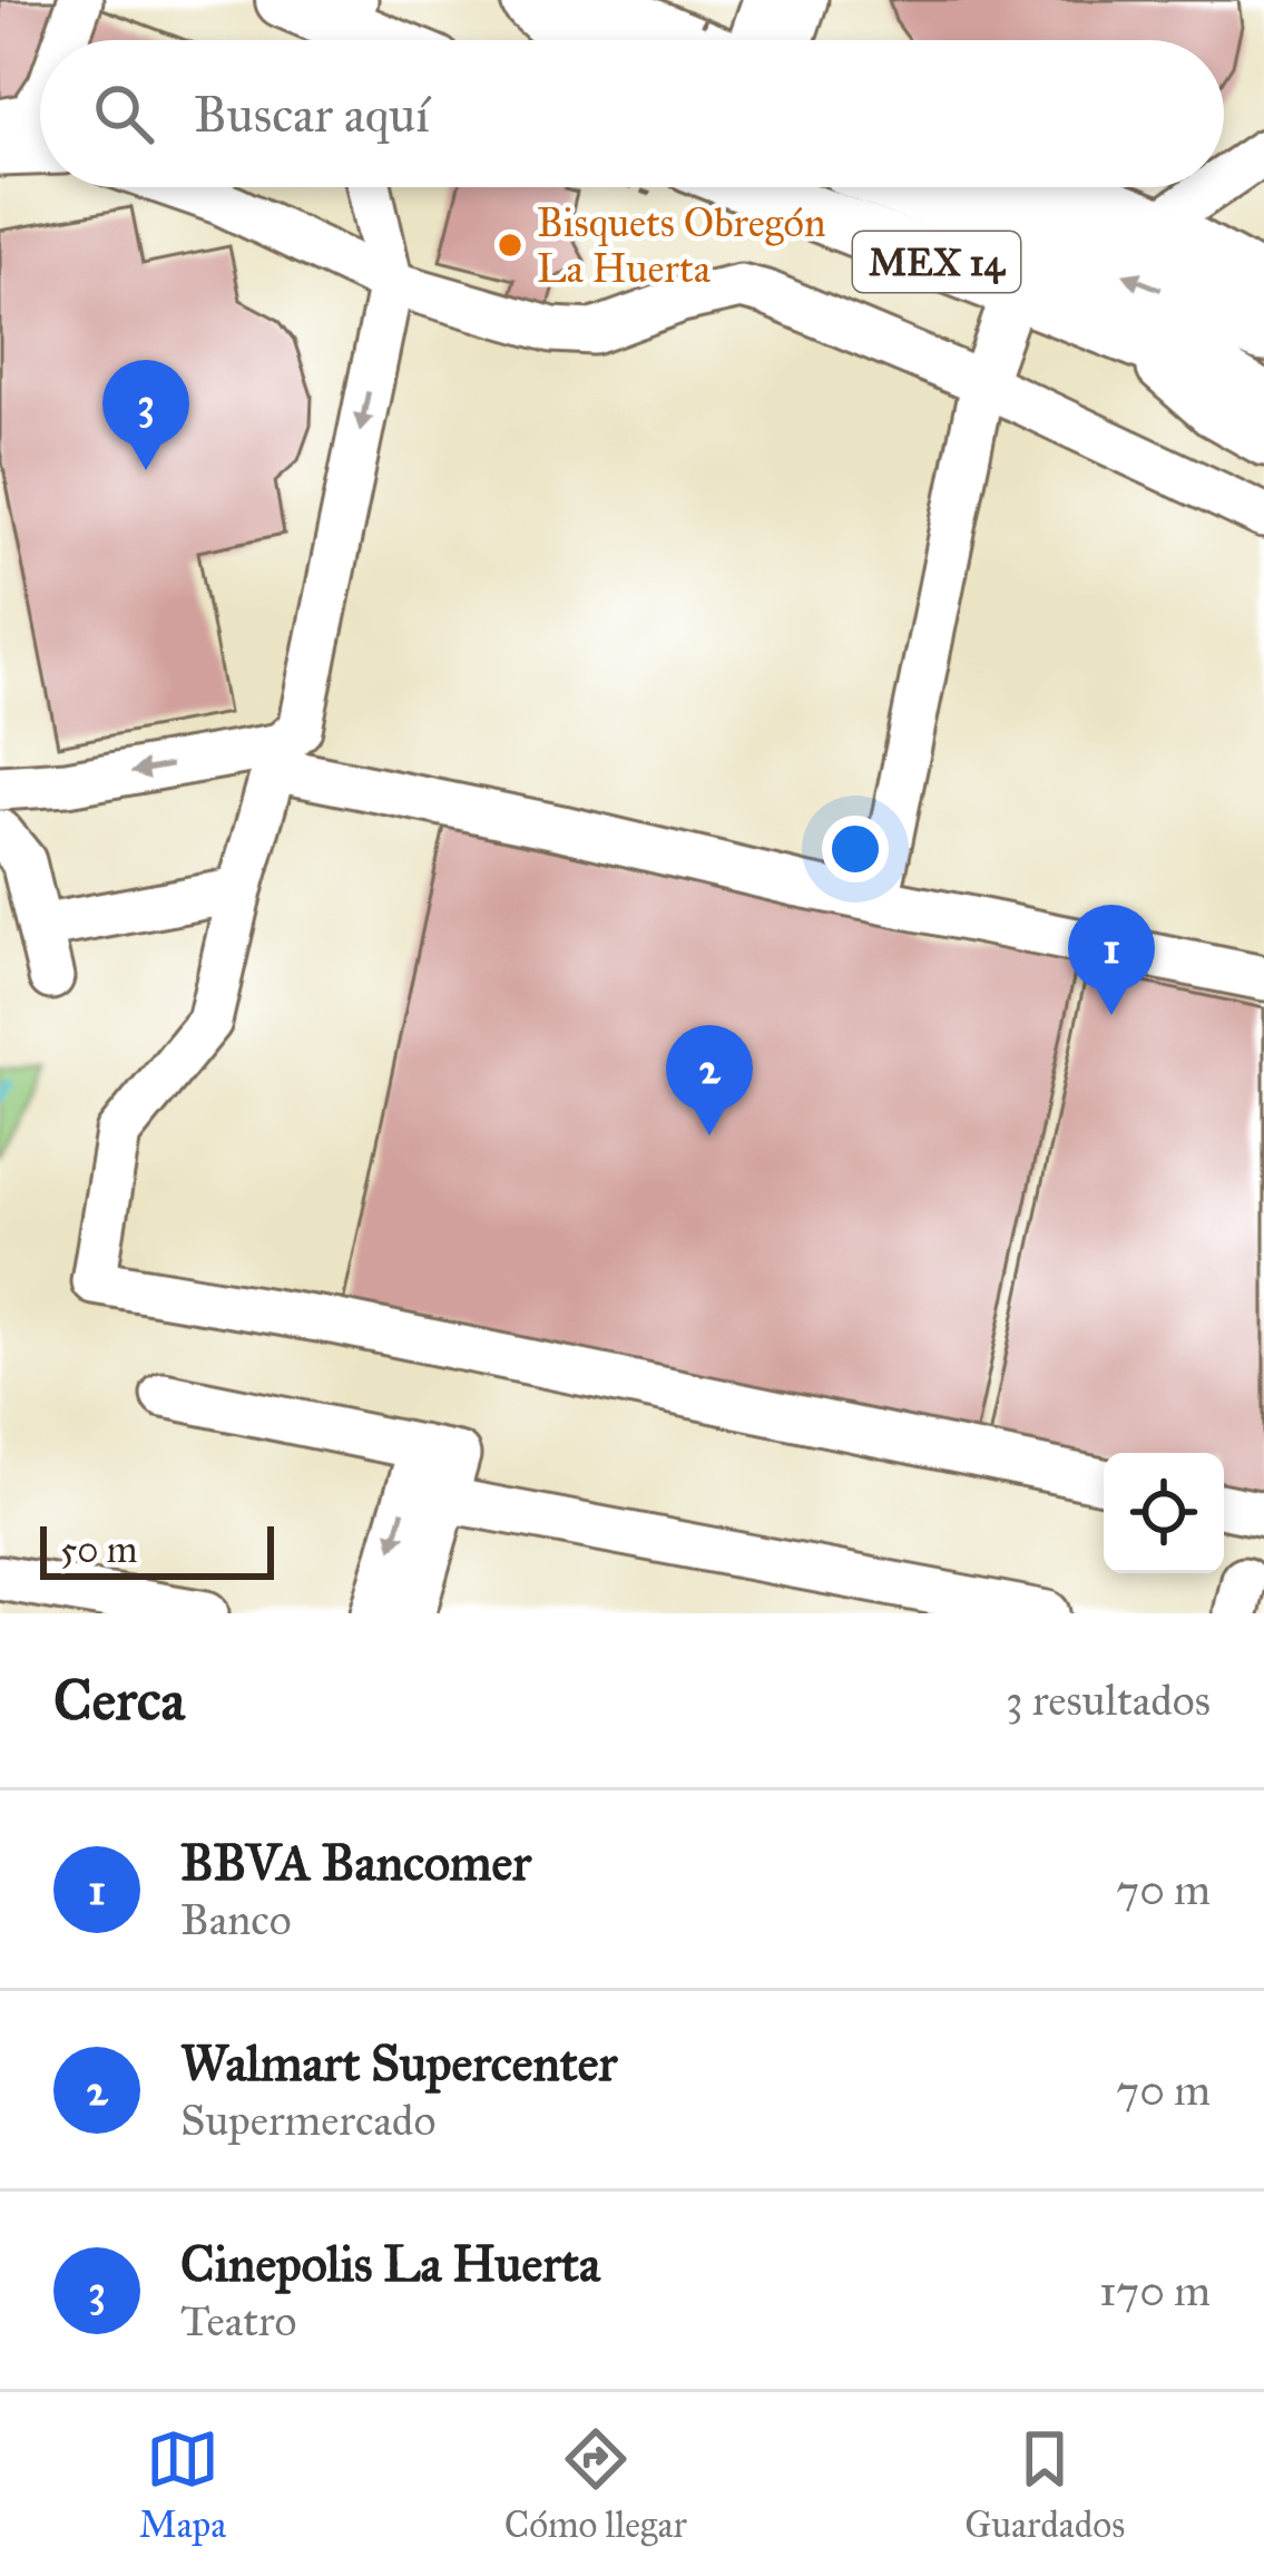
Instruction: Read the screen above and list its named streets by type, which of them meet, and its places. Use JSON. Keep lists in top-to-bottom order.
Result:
{
  "streets": {
    "main road": ["MEX 14"]
  },
  "places": ["Bisquets Obregón La Huerta"],
  "scale_bar": "50 m",
  "page": {
    "search": "Buscar aquí",
    "pins": ["3", "1", "2"],
    "scale": "50 m",
    "heading": ["Cerca", "3 resultados"],
    "list": [
      {
        "mark": "1",
        "name": "BBVA Bancomer",
        "note": "Banco",
        "value": "70 m"
      },
      {
        "mark": "2",
        "name": "Walmart Supercenter",
        "note": "Supermercado",
        "value": "70 m"
      },
      {
        "mark": "3",
        "name": "Cinepolis La Huerta",
        "note": "Teatro",
        "value": "170 m"
      }
    ],
    "nav": ["Mapa", "Cómo llegar", "Guardados"]
  }
}
